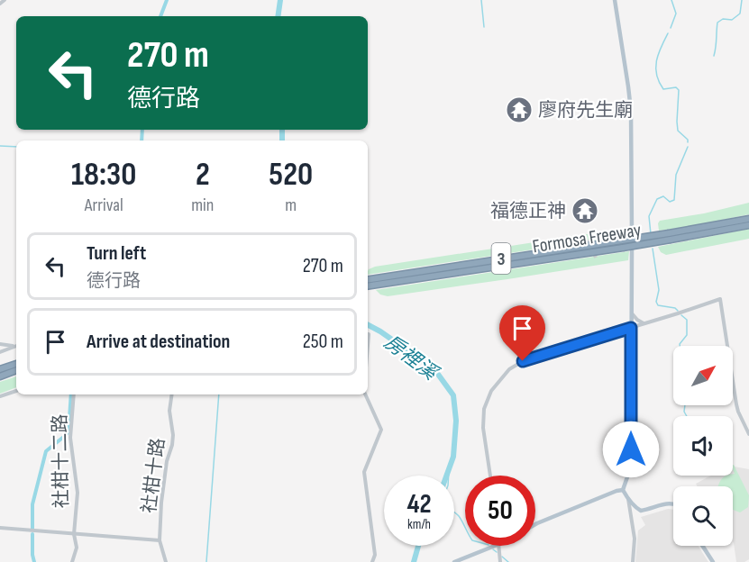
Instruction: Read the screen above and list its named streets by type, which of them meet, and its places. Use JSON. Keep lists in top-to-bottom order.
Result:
{
  "streets": {
    "highway": ["Formosa Freeway", "3"],
    "street": ["社柑十二路", "社柑十路"]
  },
  "water": ["房裡溪"],
  "places": {
    "temple": ["廖府先生廟", "福德正神"]
  },
  "north": "top right",
  "page": {
    "turn": ["270 m", "德行路"],
    "eta": [
      "18:30",
      "Arrival",
      "2",
      "min",
      "520",
      "m"
    ],
    "list": [
      {
        "name": "Turn left",
        "note": "德行路",
        "value": "270 m"
      },
      {
        "name": "Arrive at destination",
        "value": "250 m"
      }
    ],
    "speed": "42 km/h",
    "limit": "50"
  }
}
